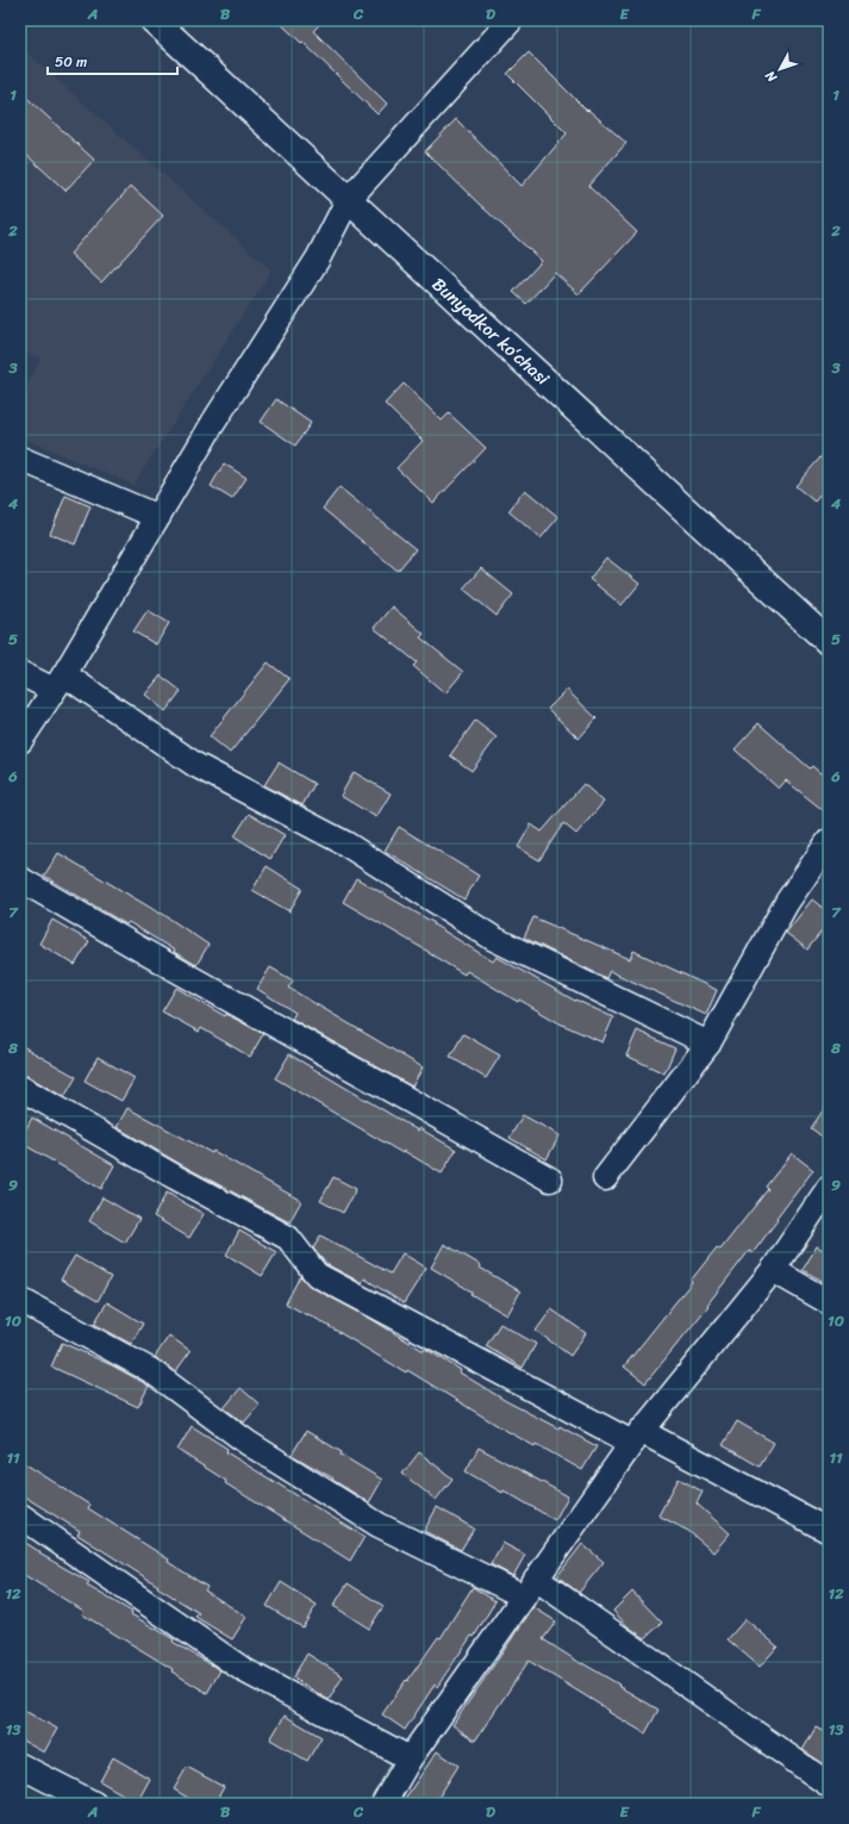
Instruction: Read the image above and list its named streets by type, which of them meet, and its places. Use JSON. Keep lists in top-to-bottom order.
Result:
{
  "streets": {
    "main road": ["Bunyodkor koʻchasi"]
  },
  "scale_bar": "50 m",
  "north": "bottom left",
  "grid": {
    "columns": [
      "A",
      "B",
      "C",
      "D",
      "E",
      "F"
    ],
    "rows": [
      "1",
      "2",
      "3",
      "4",
      "5",
      "6",
      "7",
      "8",
      "9",
      "10",
      "11",
      "12",
      "13"
    ]
  }
}
